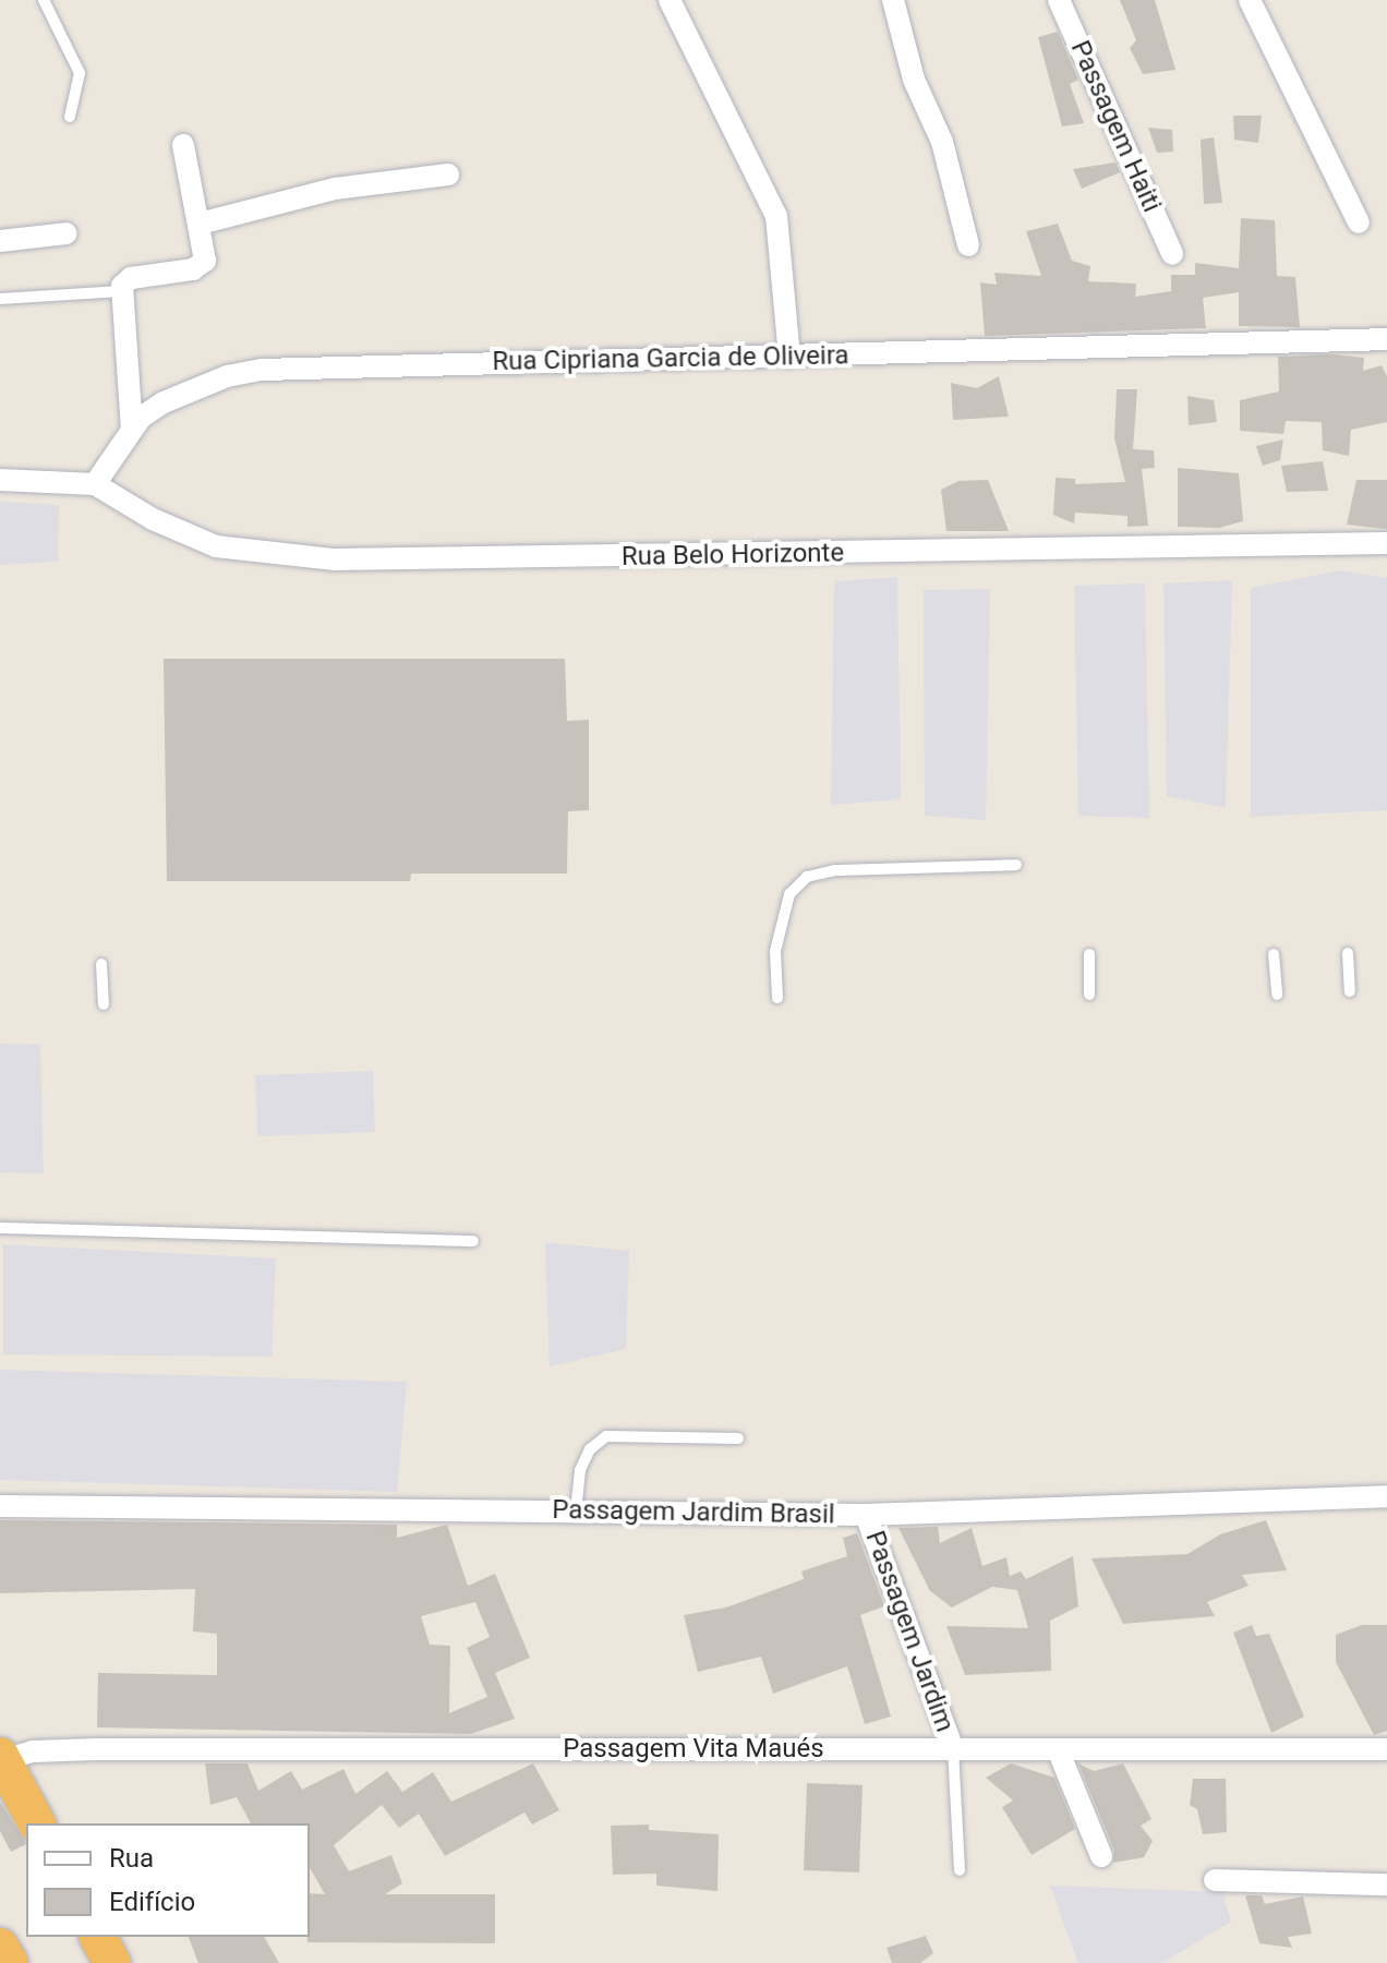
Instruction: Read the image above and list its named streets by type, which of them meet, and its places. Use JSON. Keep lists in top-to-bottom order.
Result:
{
  "streets": {
    "street": [
      "Passagem Haiti",
      "Rua Cipriana Garcia de Oliveira",
      "Rua Belo Horizonte",
      "Passagem Jardim Brasil",
      "Passagem Jardim",
      "Passagem Vita Maués"
    ]
  },
  "crossings": [
    ["Rua Cipriana Garcia de Oliveira", "Rua Belo Horizonte"],
    ["Passagem Jardim Brasil", "Passagem Jardim"],
    ["Passagem Jardim", "Passagem Vita Maués"]
  ],
  "legend": ["Rua", "Edifício"]
}
